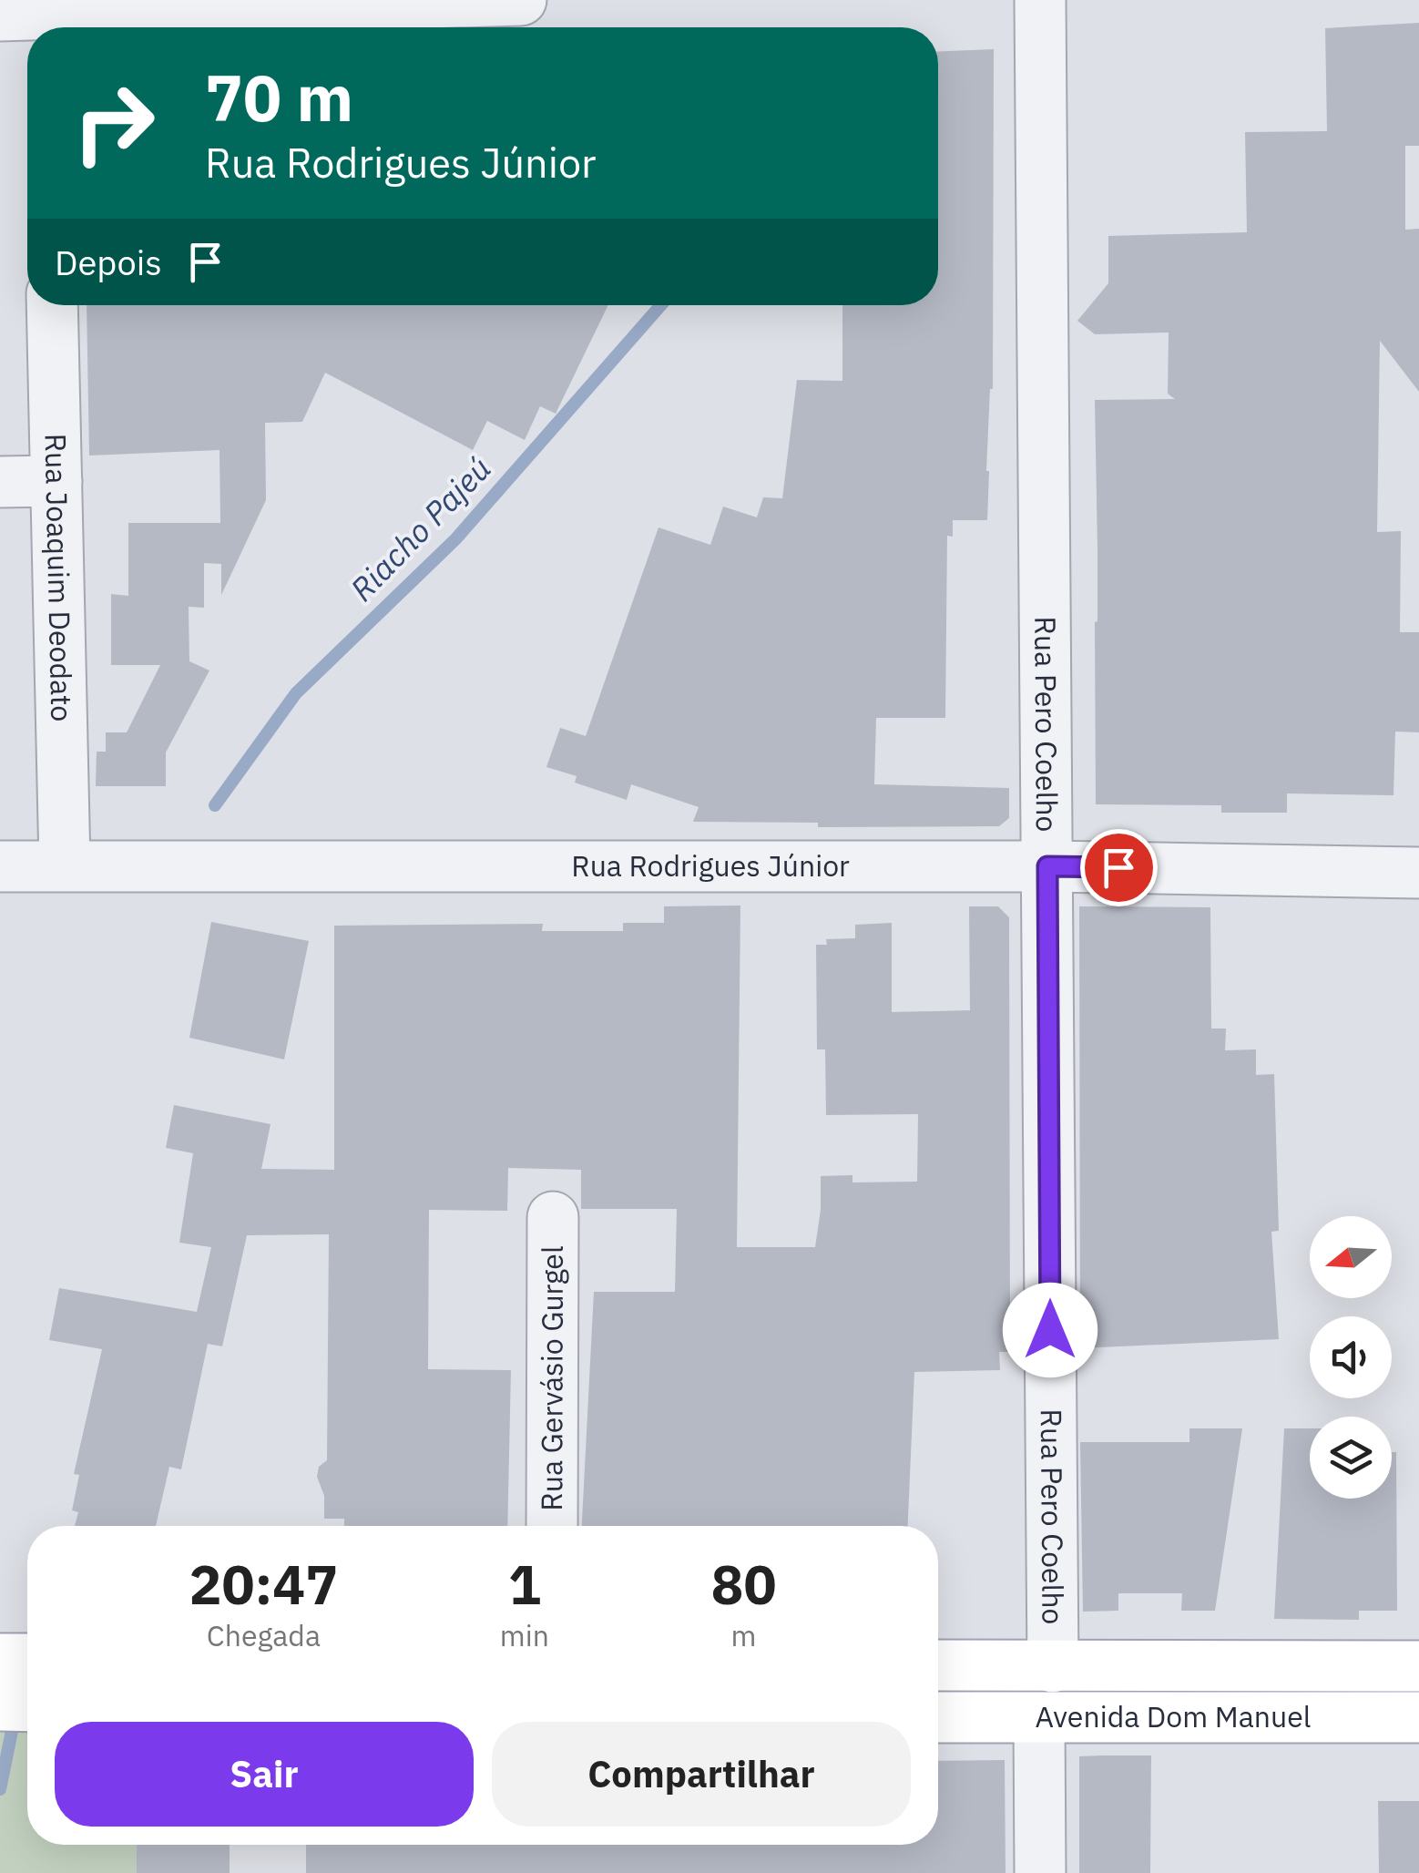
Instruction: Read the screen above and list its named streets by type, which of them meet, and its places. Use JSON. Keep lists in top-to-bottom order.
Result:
{
  "streets": {
    "main road": ["Avenida Dom Manuel"],
    "street": [
      "Rua Joaquim Deodato",
      "Rua Pero Coelho",
      "Rua Rodrigues Júnior",
      "Rua Gervásio Gurgel"
    ]
  },
  "crossings": [
    ["Rua Joaquim Deodato", "Rua Rodrigues Júnior"],
    ["Rua Pero Coelho", "Rua Rodrigues Júnior"],
    ["Rua Pero Coelho", "Avenida Dom Manuel"]
  ],
  "water": ["Riacho Pajeú"],
  "north": "left",
  "page": {
    "turn": ["70 m", "Rua Rodrigues Júnior"],
    "then": "Depois",
    "eta": [
      "20:47",
      "Chegada",
      "1",
      "min",
      "80",
      "m"
    ],
    "buttons": ["Sair", "Compartilhar"]
  }
}
